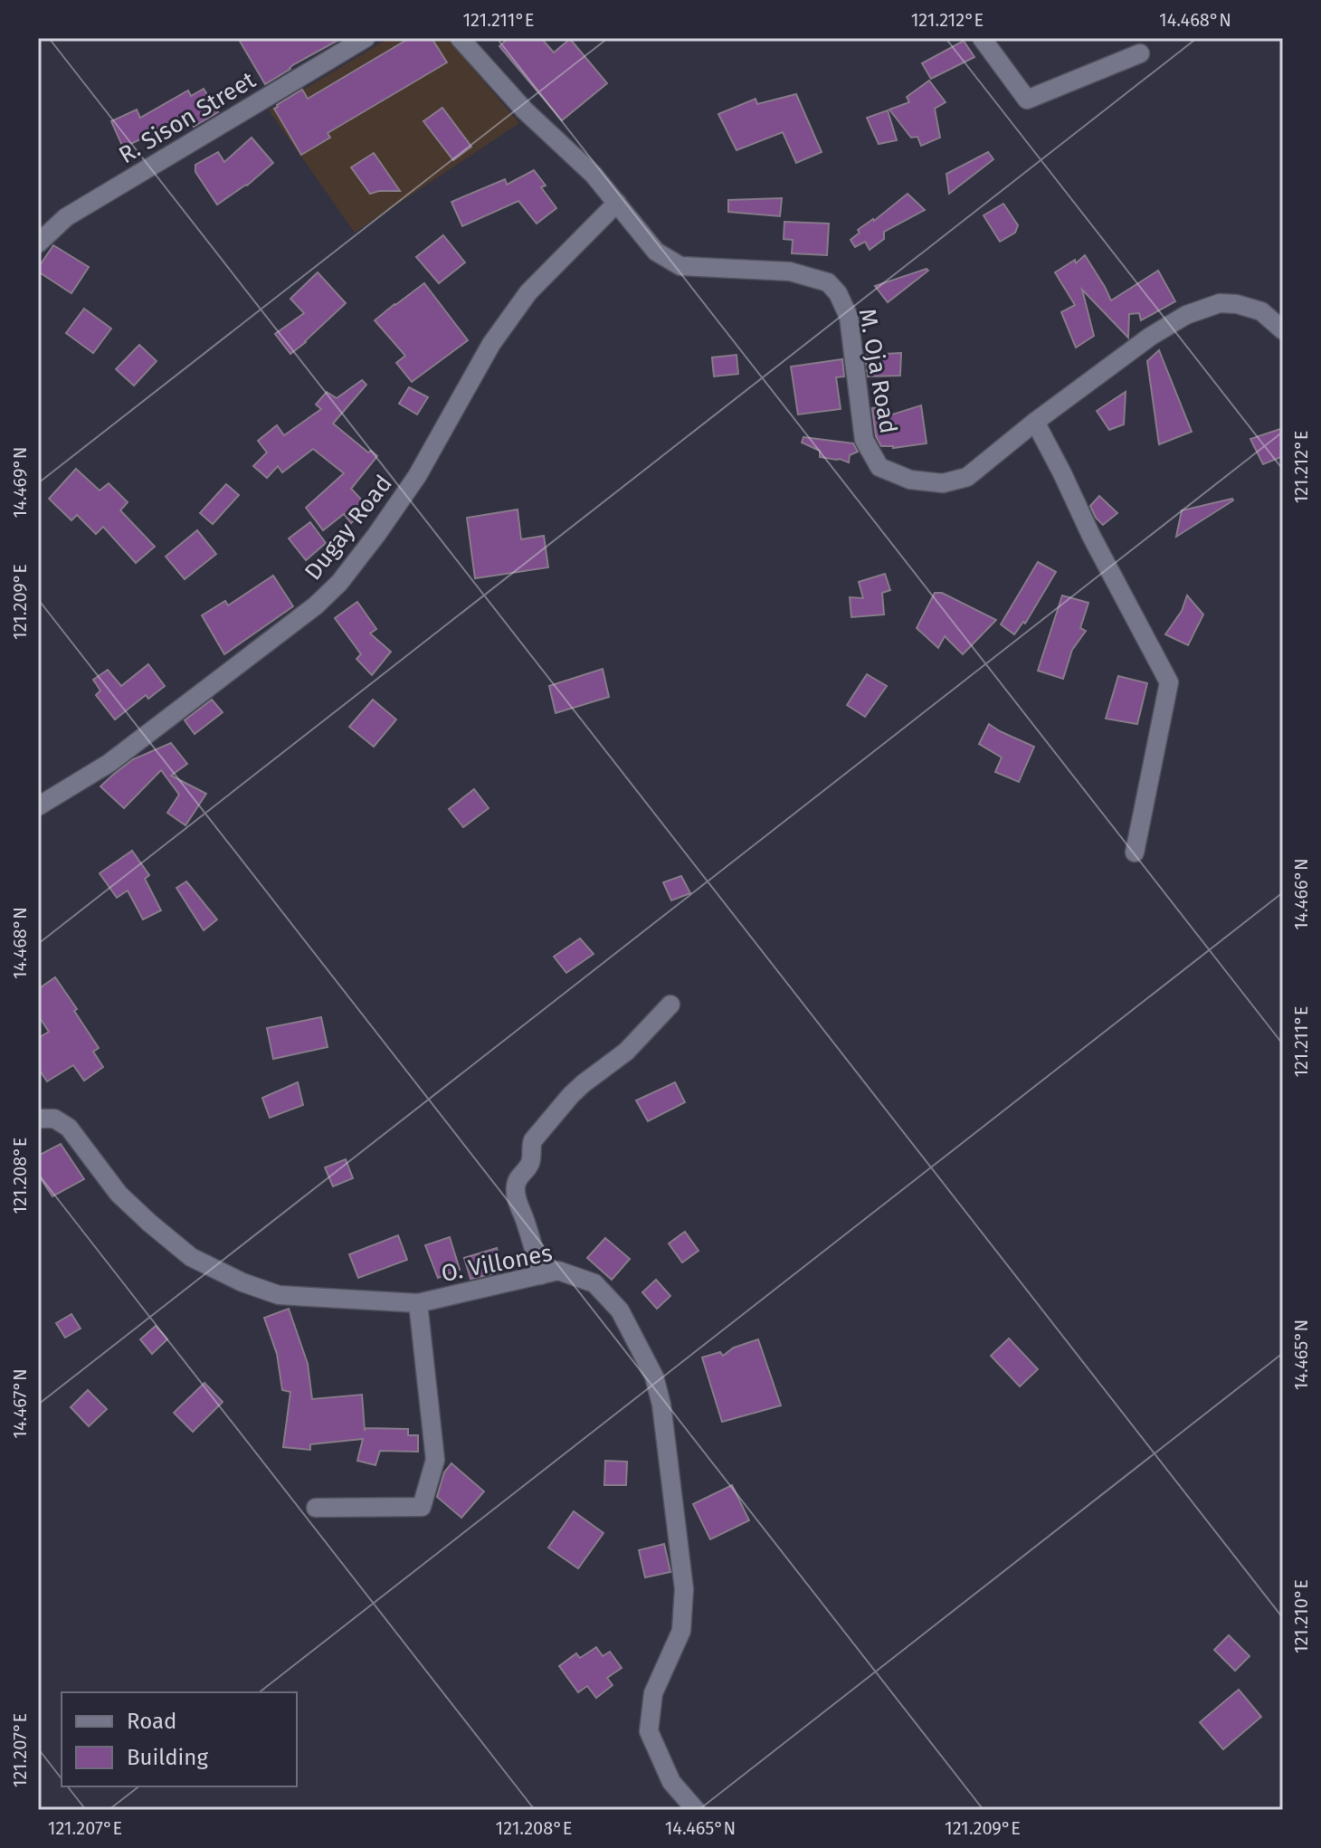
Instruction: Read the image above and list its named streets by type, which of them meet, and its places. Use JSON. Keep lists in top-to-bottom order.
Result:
{
  "streets": {
    "street": [
      "R. Sison Street",
      "M. Oja Road",
      "Dugay Road",
      "O. Villones"
    ]
  },
  "crossings": [
    ["M. Oja Road", "Dugay Road"]
  ],
  "legend": ["Road", "Building"],
  "coordinates": [
    "121.211°E",
    "121.212°E",
    "14.468°N",
    "14.469°N",
    "121.209°E",
    "14.466°N",
    "121.208°E",
    "14.465°N",
    "14.467°N",
    "121.210°E",
    "121.207°E"
  ]
}
